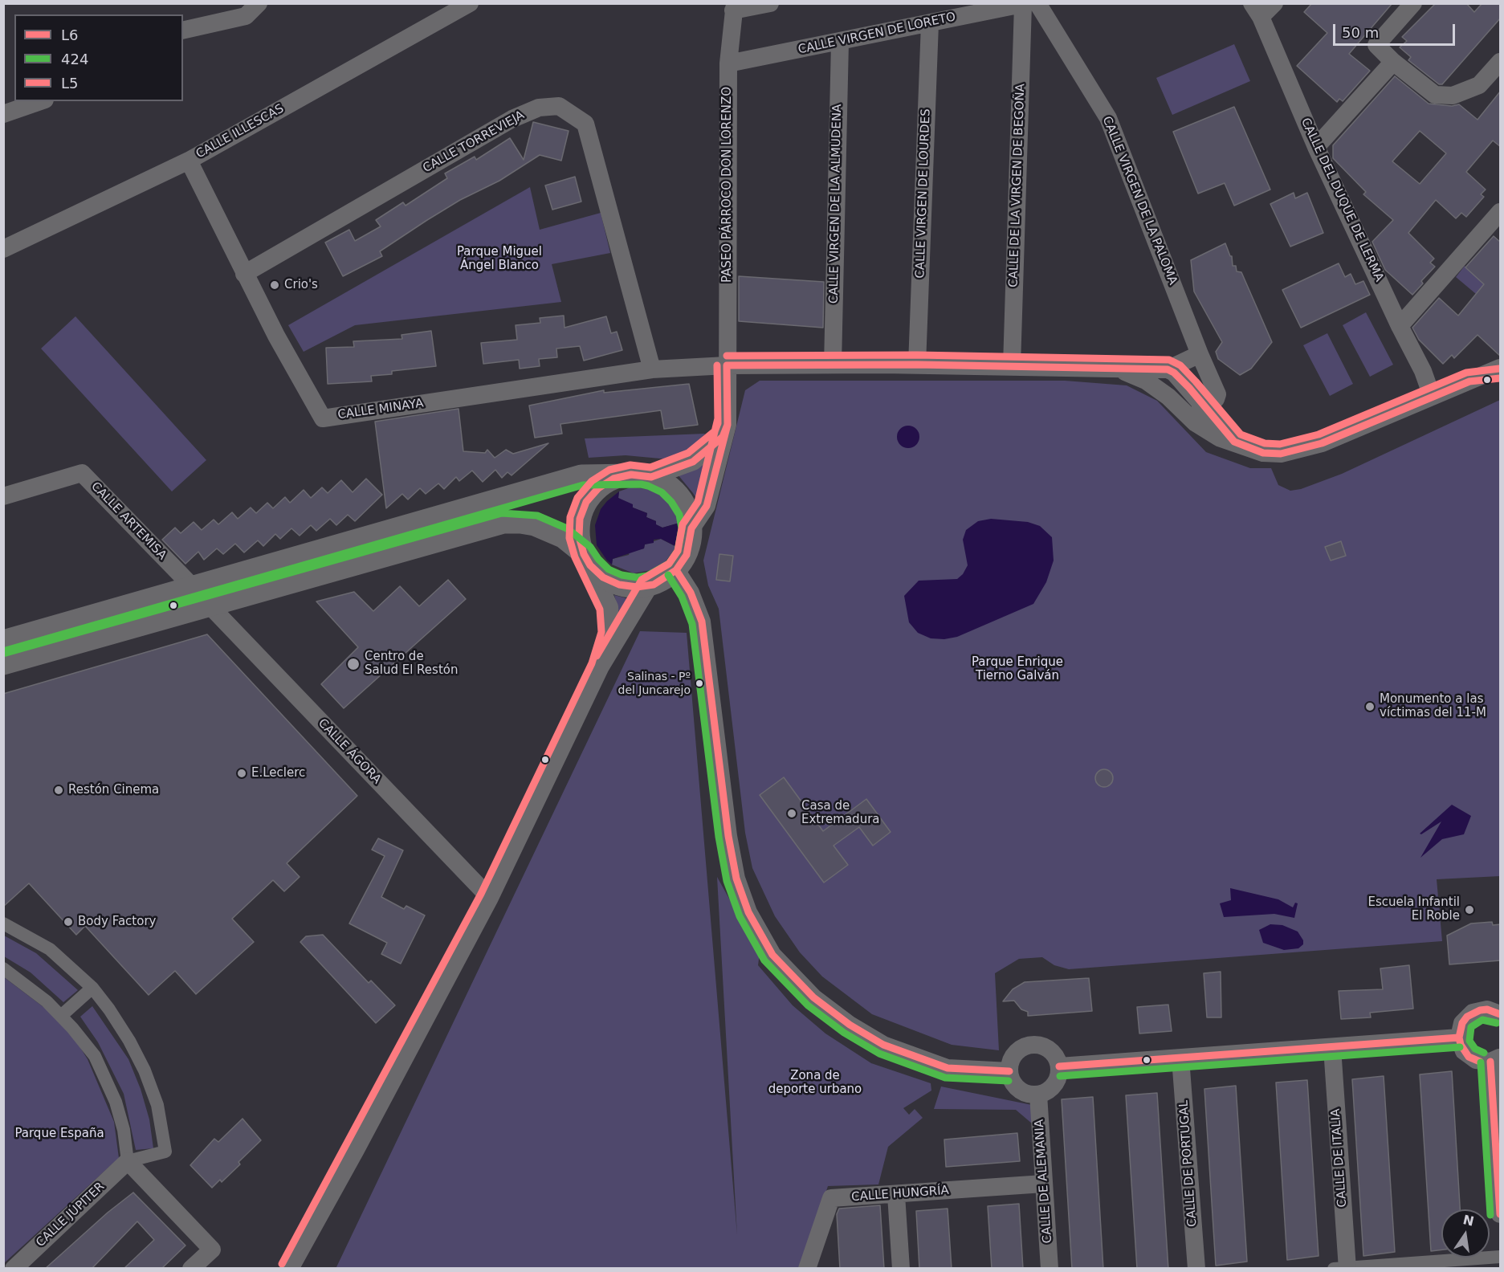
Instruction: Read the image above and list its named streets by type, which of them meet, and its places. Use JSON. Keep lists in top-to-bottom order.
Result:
{
  "streets": {
    "street": [
      "CALLE VIRGEN DE LORETO",
      "CALLE ILLESCAS",
      "CALLE TORREVIEJA",
      "PASEO PÁRROCO DON LORENZO",
      "CALLE DE LA VIRGEN DE BEGOÑA",
      "CALLE VIRGEN DE LOURDES",
      "CALLE DEL DUQUE DE LERMA",
      "CALLE VIRGEN DE LA PALOMA",
      "CALLE VIRGEN DE LA ALMUDENA",
      "CALLE MINAYA",
      "CALLE ARTEMISA",
      "CALLE ÁGORA",
      "CALLE DE ITALIA",
      "CALLE DE PORTUGAL",
      "CALLE DE ALEMANIA",
      "CALLE HUNGRÍA",
      "CALLE JÚPITER"
    ]
  },
  "crossings": [
    ["CALLE VIRGEN DE LORETO", "PASEO PÁRROCO DON LORENZO"],
    ["CALLE VIRGEN DE LORETO", "CALLE DE LA VIRGEN DE BEGOÑA"],
    ["CALLE VIRGEN DE LORETO", "CALLE VIRGEN DE LOURDES"],
    ["CALLE VIRGEN DE LORETO", "CALLE VIRGEN DE LA PALOMA"],
    ["CALLE VIRGEN DE LORETO", "CALLE VIRGEN DE LA ALMUDENA"],
    ["CALLE ILLESCAS", "CALLE MINAYA"],
    ["CALLE TORREVIEJA", "CALLE MINAYA"],
    ["PASEO PÁRROCO DON LORENZO", "CALLE MINAYA"],
    ["CALLE DE LA VIRGEN DE BEGOÑA", "CALLE VIRGEN DE LA PALOMA"],
    ["CALLE DE LA VIRGEN DE BEGOÑA", "CALLE MINAYA"],
    ["CALLE VIRGEN DE LOURDES", "CALLE MINAYA"],
    ["CALLE VIRGEN DE LA ALMUDENA", "CALLE MINAYA"],
    ["CALLE DE ALEMANIA", "CALLE HUNGRÍA"]
  ],
  "parks": [
    "Parque Miguel Ángel Blanco",
    "Parque Enrique Tierno Galván",
    "Zona de deporte urbano",
    "Parque España"
  ],
  "places": [
    "Crio's",
    "Centro de Salud El Restón",
    "Salinas - Pº del Juncarejo",
    "Monumento a las víctimas del 11-M",
    "E.Leclerc",
    "Restón Cinema",
    "Casa de Extremadura",
    "Escuela Infantil El Roble",
    "Body Factory"
  ],
  "lines": ["transit line L5", "transit line L6", "transit line 424"],
  "legend": ["L6", "424", "L5"],
  "scale_bar": "50 m",
  "north": "top"
}
